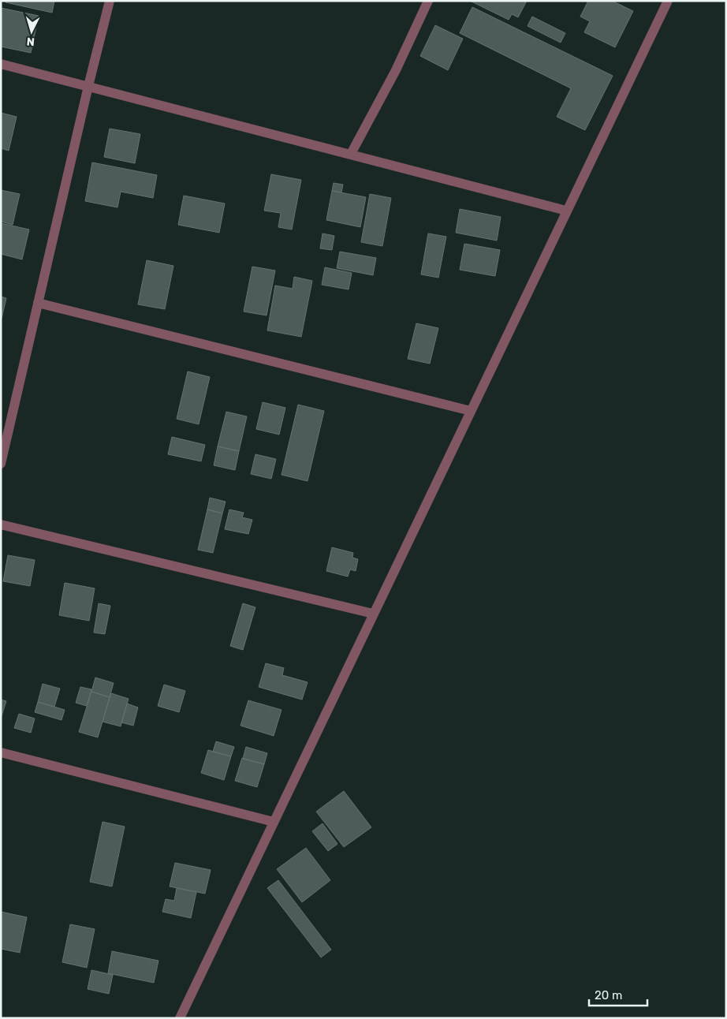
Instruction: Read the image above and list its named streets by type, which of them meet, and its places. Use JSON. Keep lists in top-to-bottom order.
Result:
{
  "scale_bar": "20 m",
  "north": "bottom"
}
